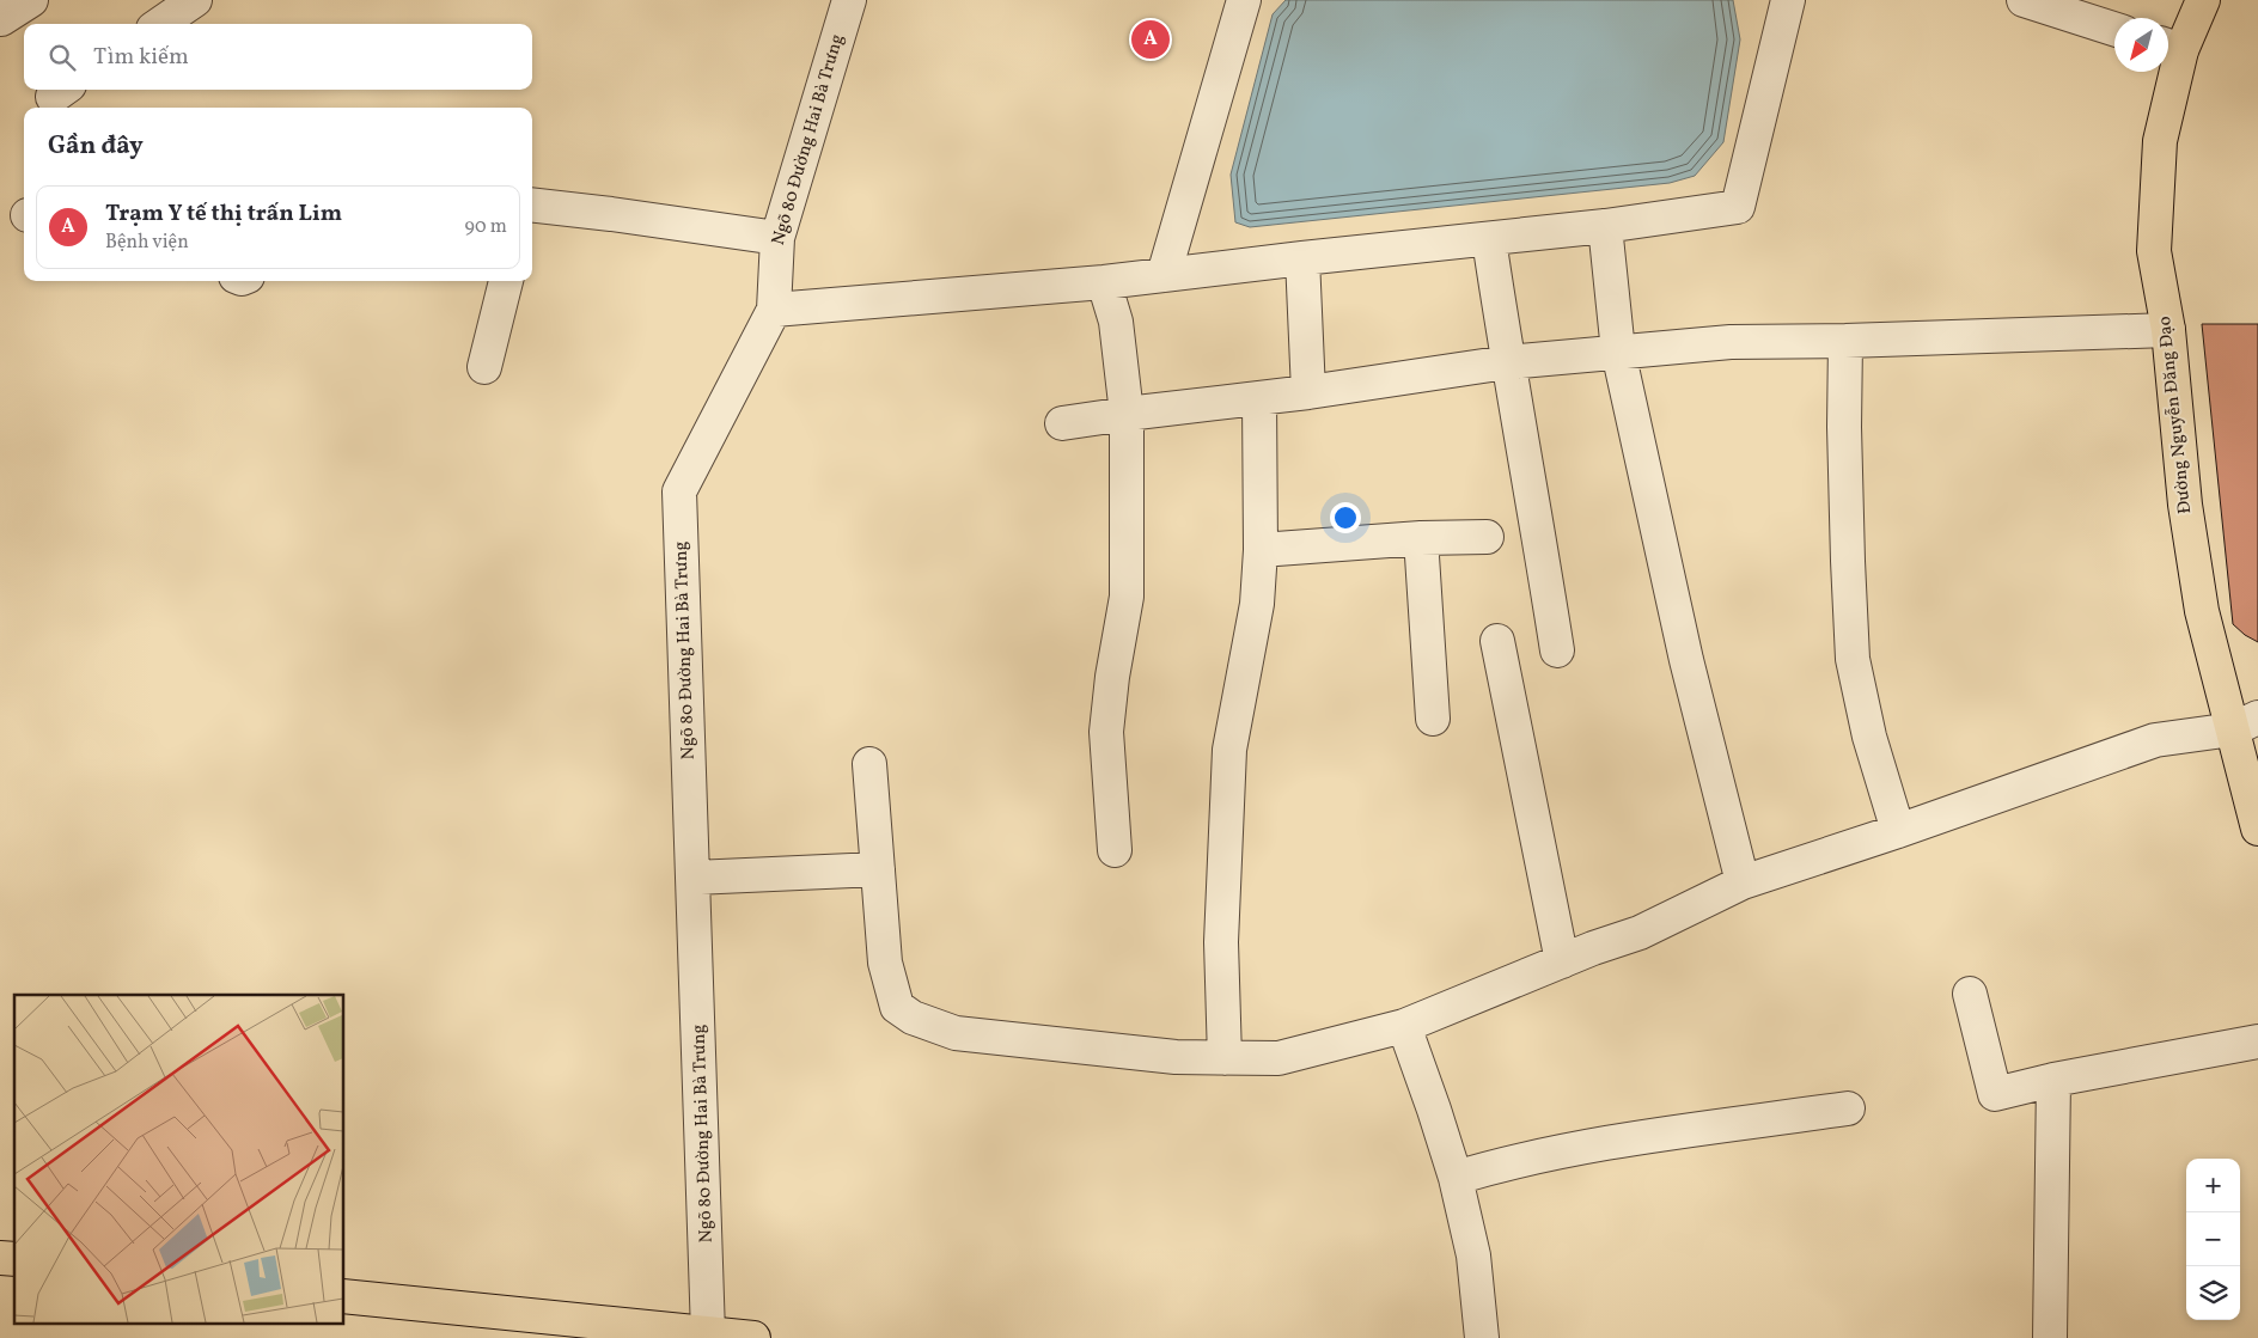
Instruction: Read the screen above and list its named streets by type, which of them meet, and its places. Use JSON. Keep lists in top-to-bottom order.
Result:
{
  "streets": {
    "main road": ["Đường Nguyễn Đăng Đạo"],
    "street": ["Ngõ 80 Đường Hai Bà Trưng"]
  },
  "north": "bottom left",
  "page": {
    "pins": "A",
    "search": "Tìm kiếm",
    "heading": "Gần đây",
    "list": [
      {
        "mark": "A",
        "name": "Trạm Y tế thị trấn Lim",
        "note": "Bệnh viện",
        "value": "90 m"
      }
    ],
    "map_buttons": ["+", "−"]
  }
}
